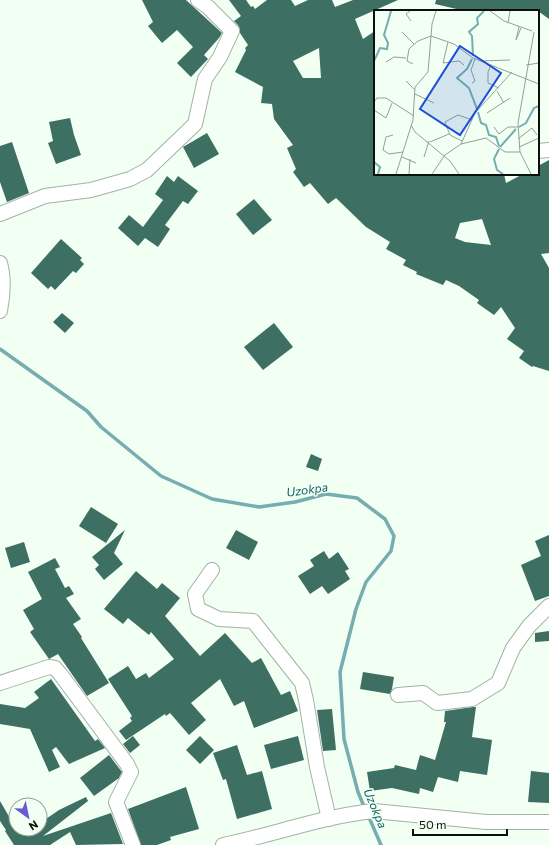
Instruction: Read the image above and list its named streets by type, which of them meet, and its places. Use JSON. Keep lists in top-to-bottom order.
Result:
{
  "water": ["Uzokpa"],
  "scale_bar": "50 m",
  "north": "bottom right"
}
